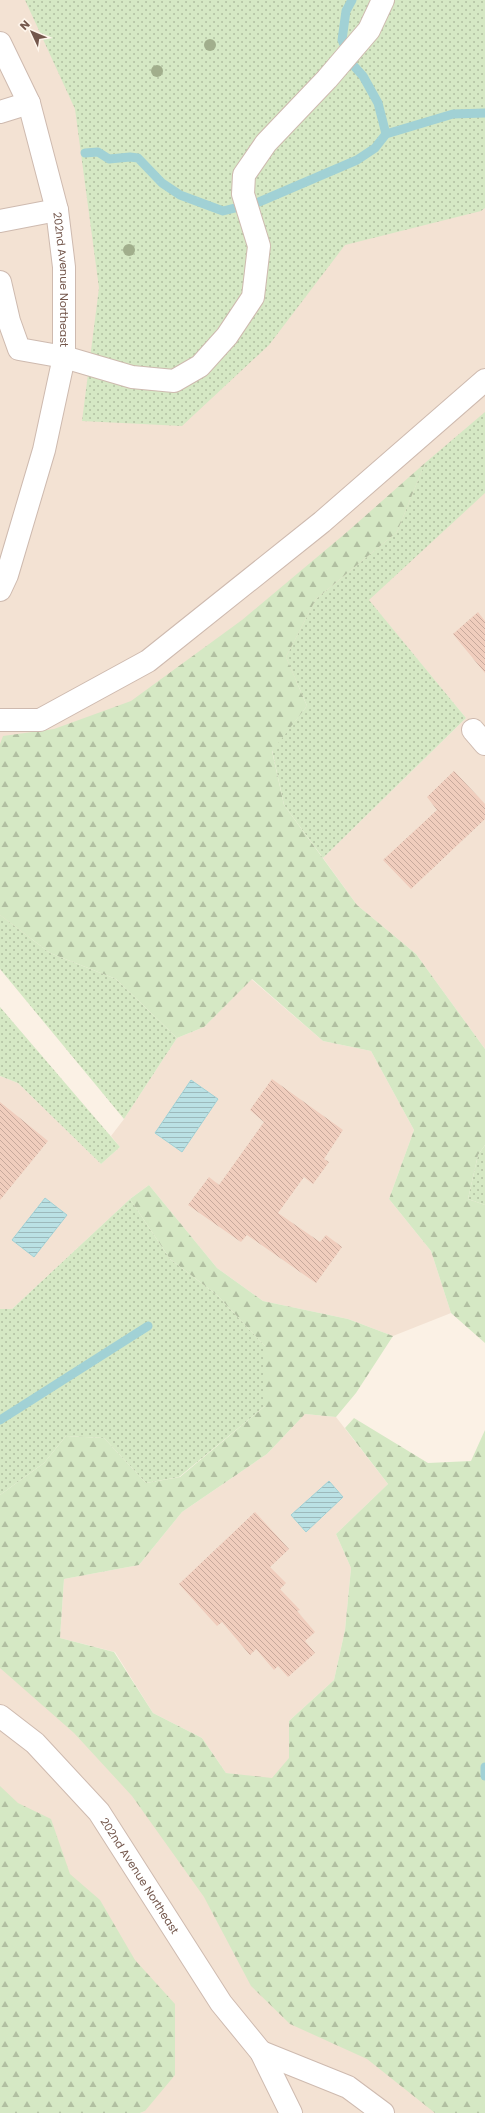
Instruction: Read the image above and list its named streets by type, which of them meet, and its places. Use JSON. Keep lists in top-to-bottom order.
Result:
{
  "streets": {
    "street": ["202nd Avenue Northeast"]
  },
  "north": "top left"
}
